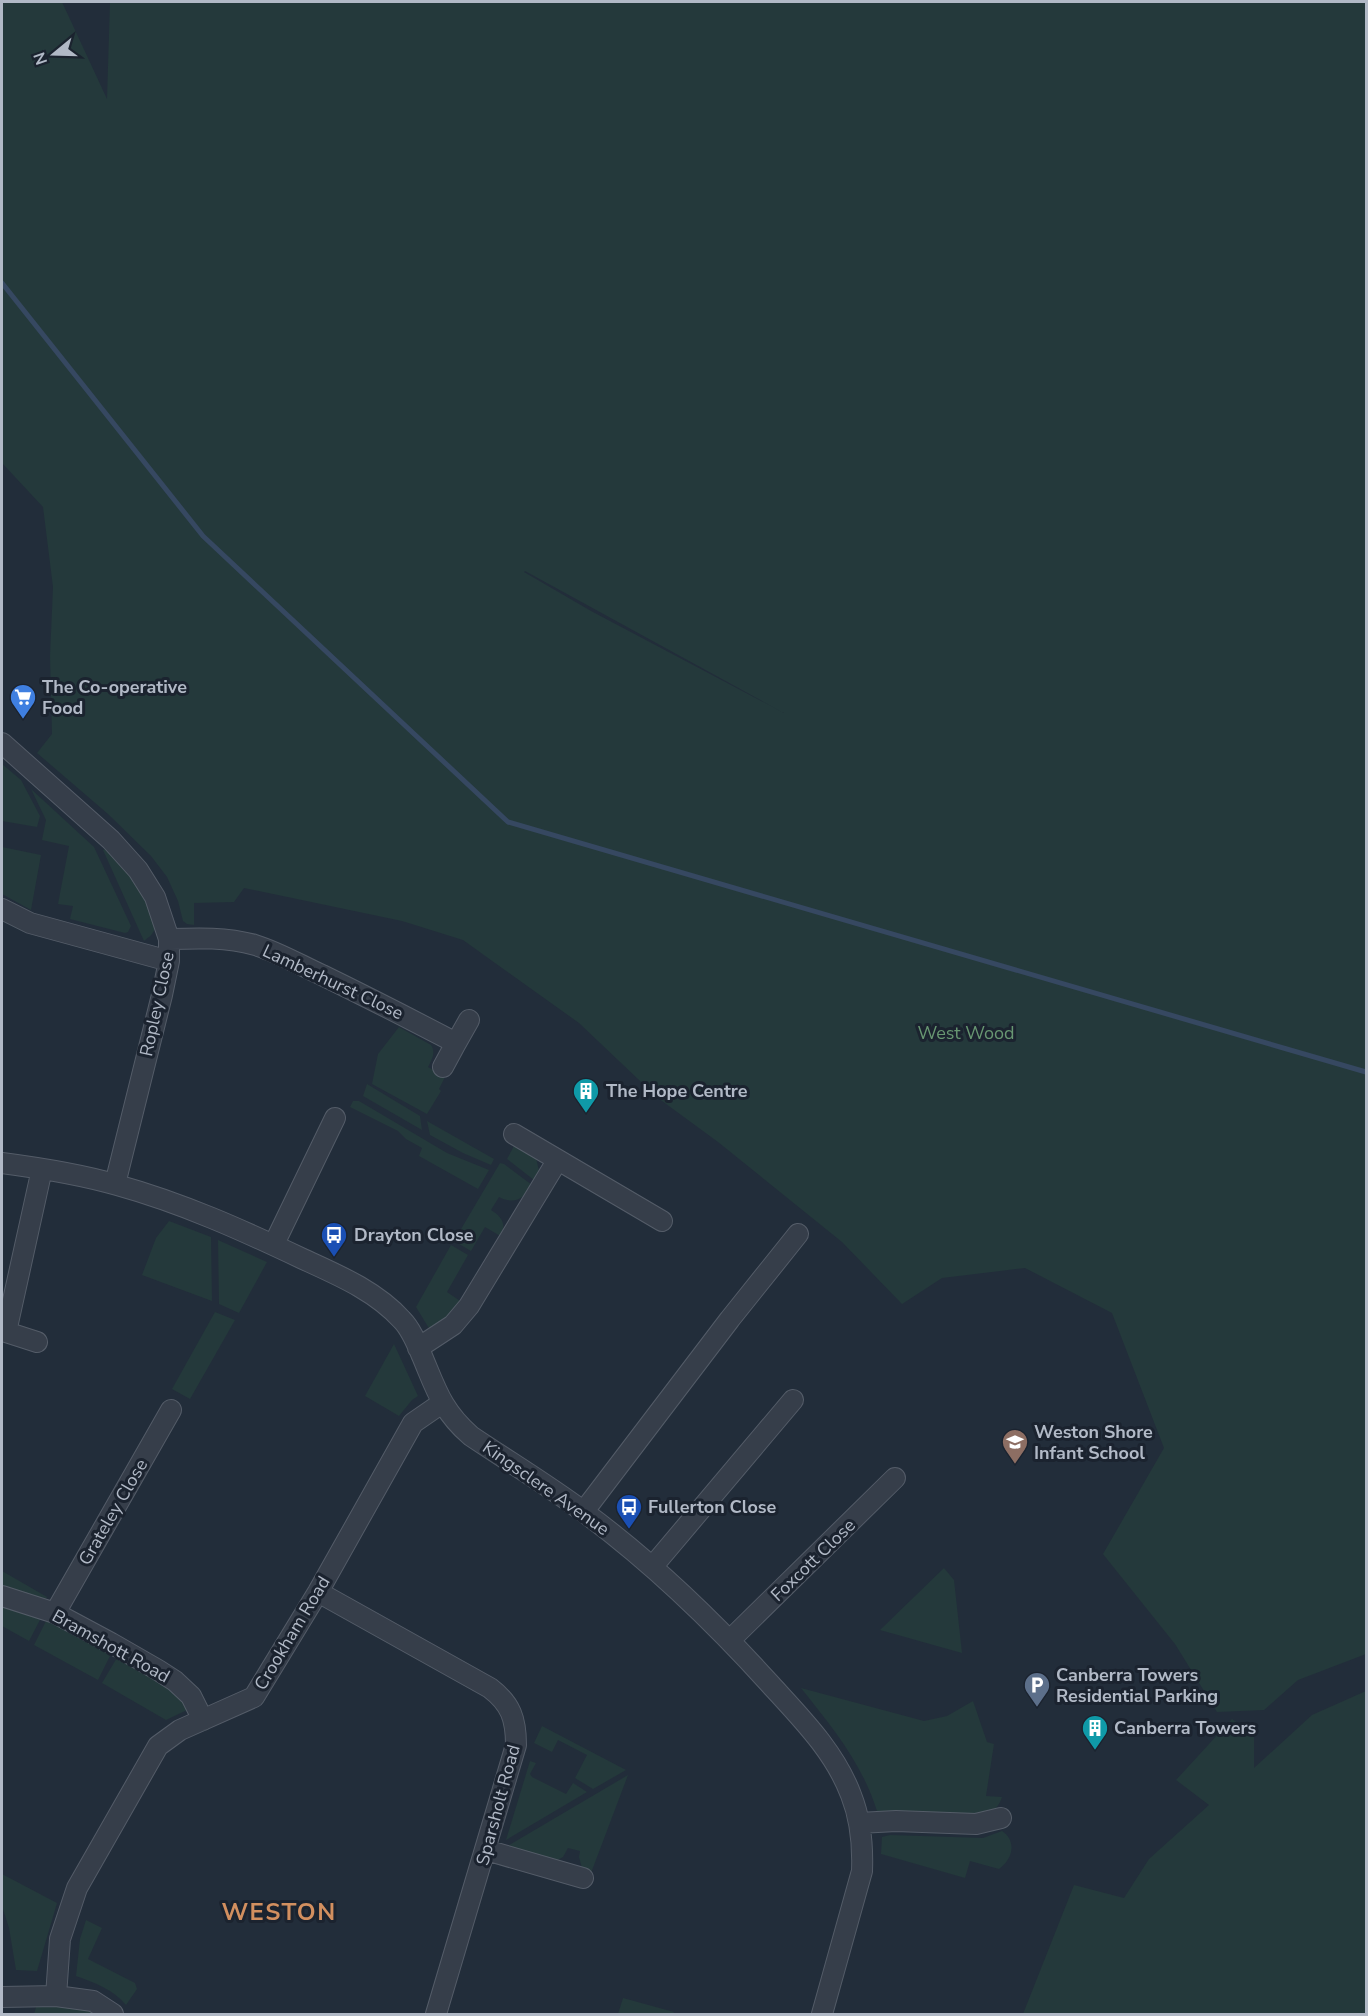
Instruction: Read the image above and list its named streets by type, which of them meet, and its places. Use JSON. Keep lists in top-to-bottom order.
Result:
{
  "streets": {
    "street": [
      "Lamberhurst Close",
      "Ropley Close",
      "Kingsclere Avenue",
      "Grateley Close",
      "Foxcott Close",
      "Crookham Road",
      "Bramshott Road",
      "Sparsholt Road"
    ]
  },
  "crossings": [
    ["Lamberhurst Close", "Ropley Close"],
    ["Ropley Close", "Kingsclere Avenue"],
    ["Kingsclere Avenue", "Foxcott Close"],
    ["Kingsclere Avenue", "Crookham Road"],
    ["Grateley Close", "Bramshott Road"],
    ["Crookham Road", "Bramshott Road"],
    ["Crookham Road", "Sparsholt Road"]
  ],
  "districts": ["WESTON"],
  "parks": ["West Wood"],
  "places": {
    "supermarket": ["The Co-operative Food"],
    "building": ["The Hope Centre", "Canberra Towers"],
    "bus stop": ["Drayton Close", "Fullerton Close"],
    "school or university": ["Weston Shore Infant School"],
    "parking": ["Canberra Towers Residential Parking"]
  },
  "north": "left"
}
